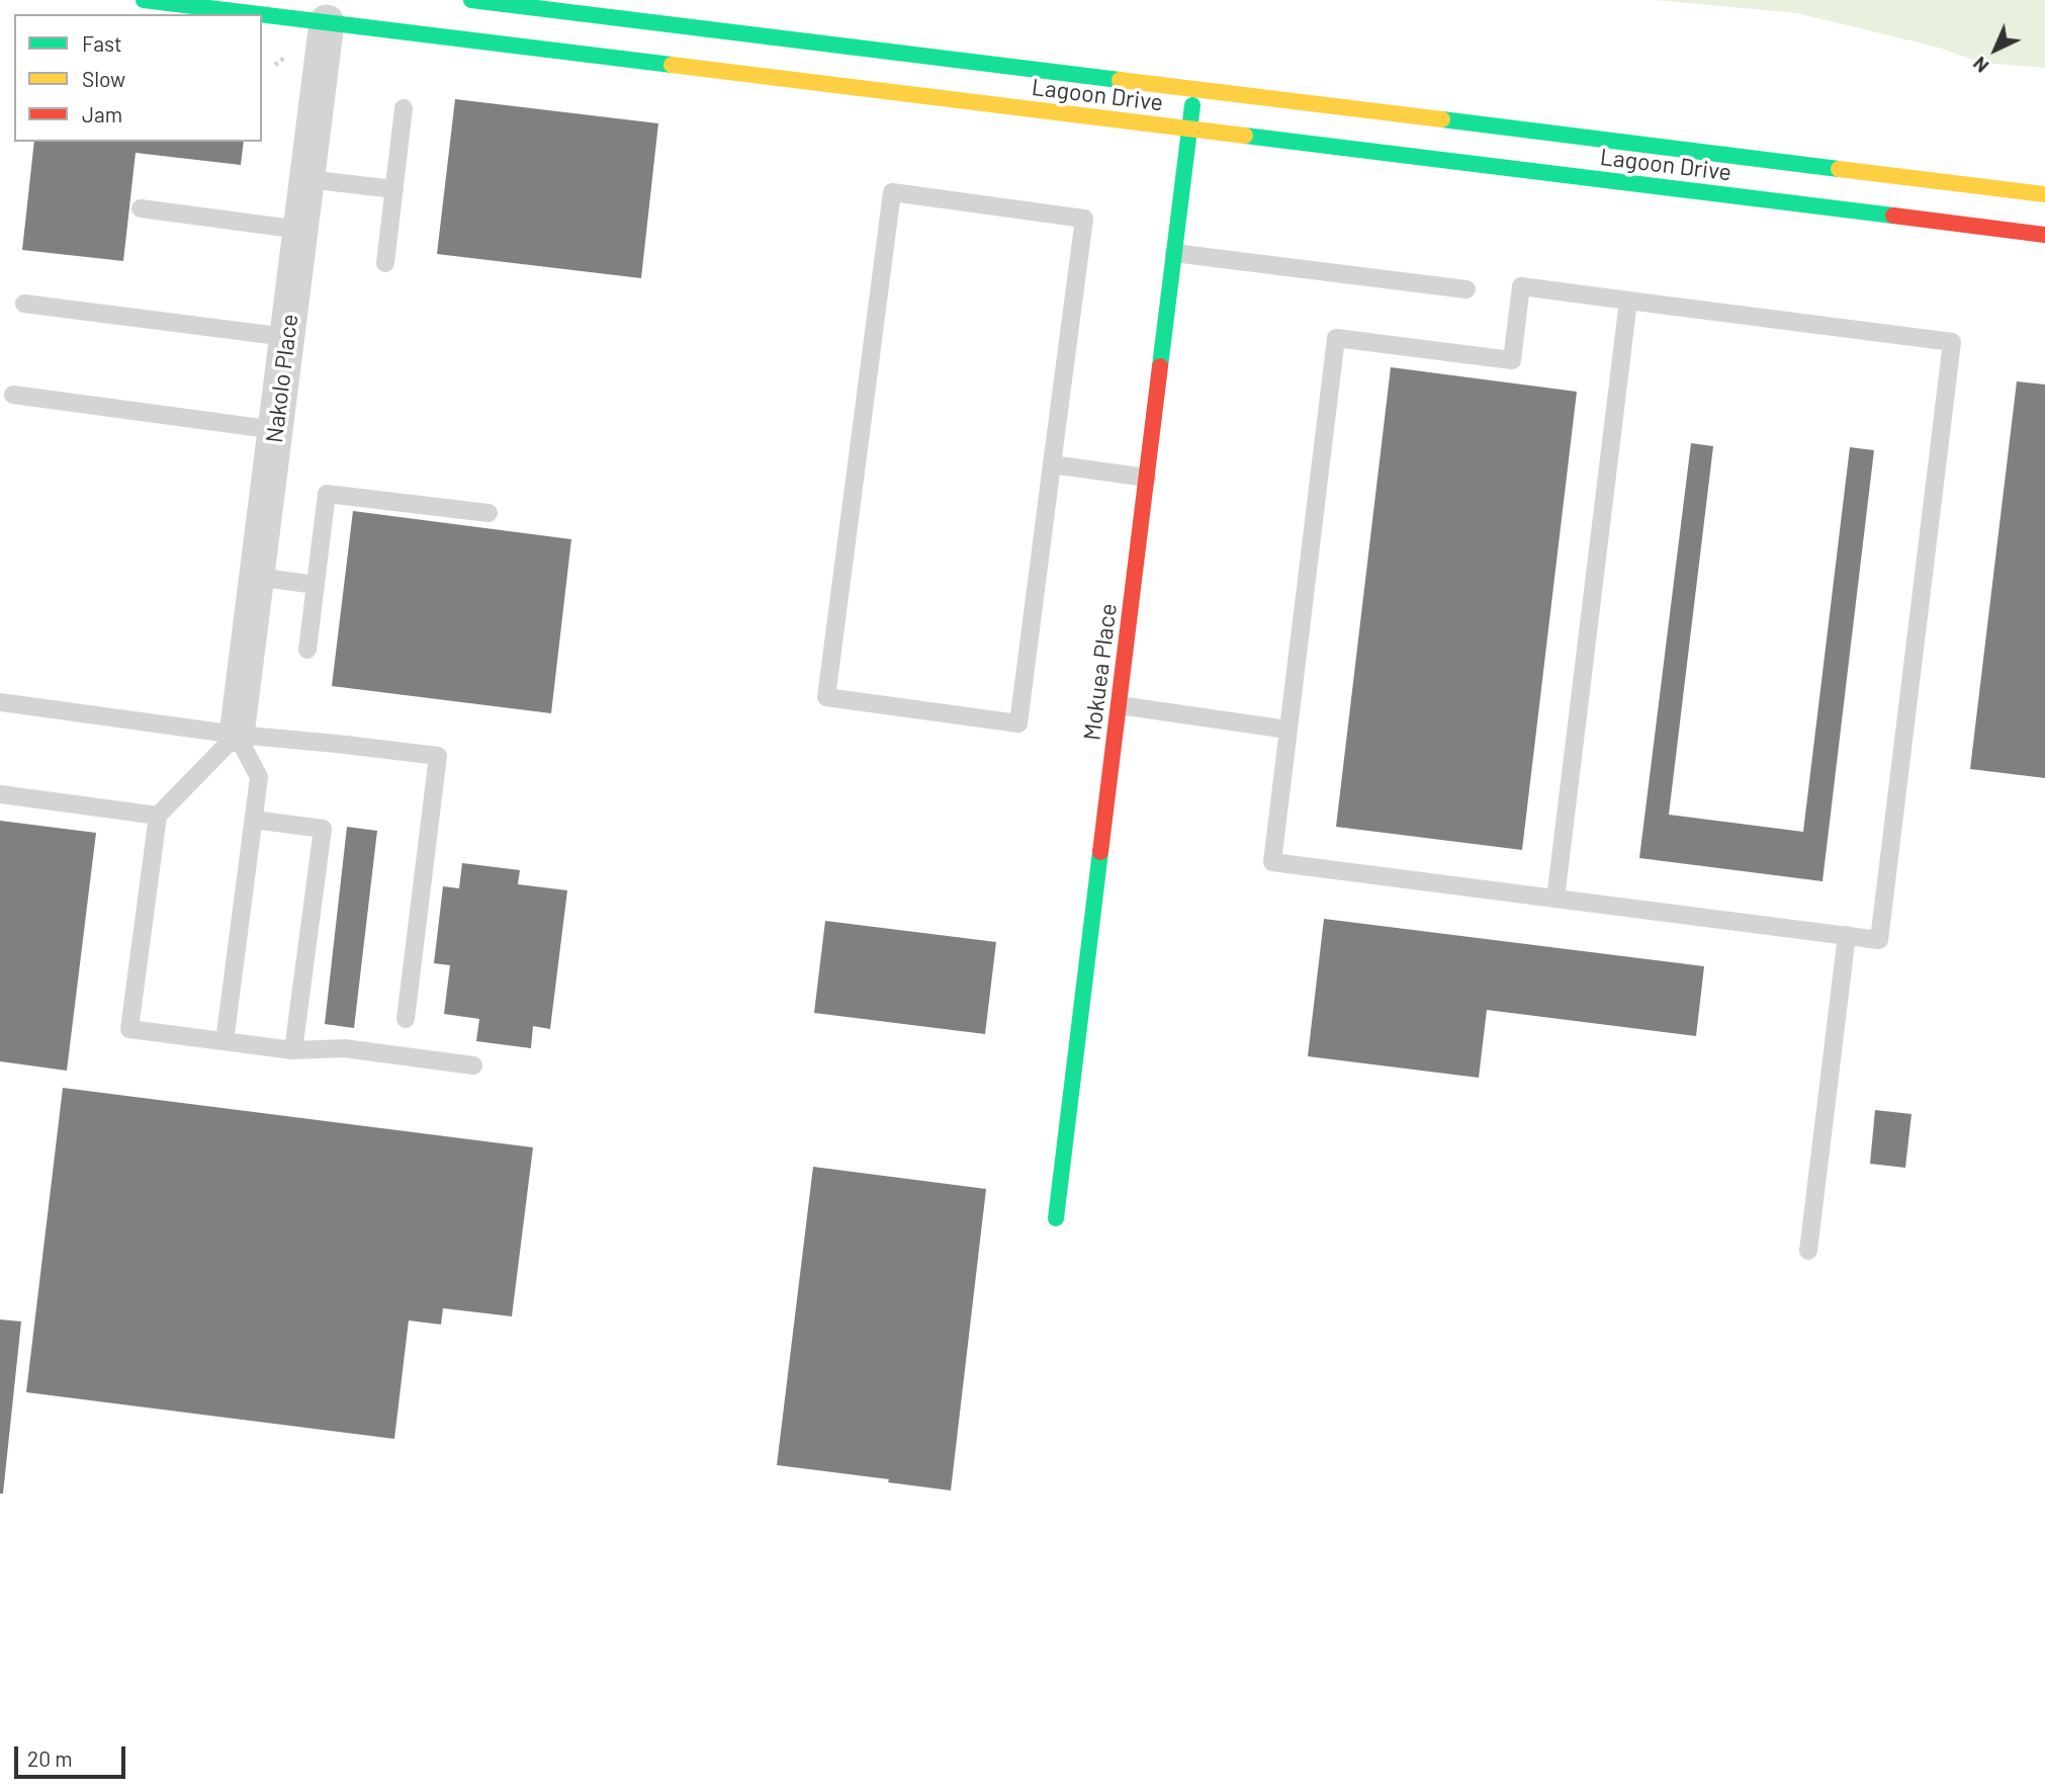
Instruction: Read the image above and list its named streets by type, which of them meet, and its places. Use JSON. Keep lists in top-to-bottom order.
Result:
{
  "streets": {
    "street": ["Lagoon Drive", "Nakolo Place", "Mokuea Place"]
  },
  "crossings": [
    ["Lagoon Drive", "Nakolo Place"],
    ["Lagoon Drive", "Mokuea Place"]
  ],
  "legend": ["Fast", "Slow", "Jam"],
  "scale_bar": "20 m",
  "north": "bottom left"
}
